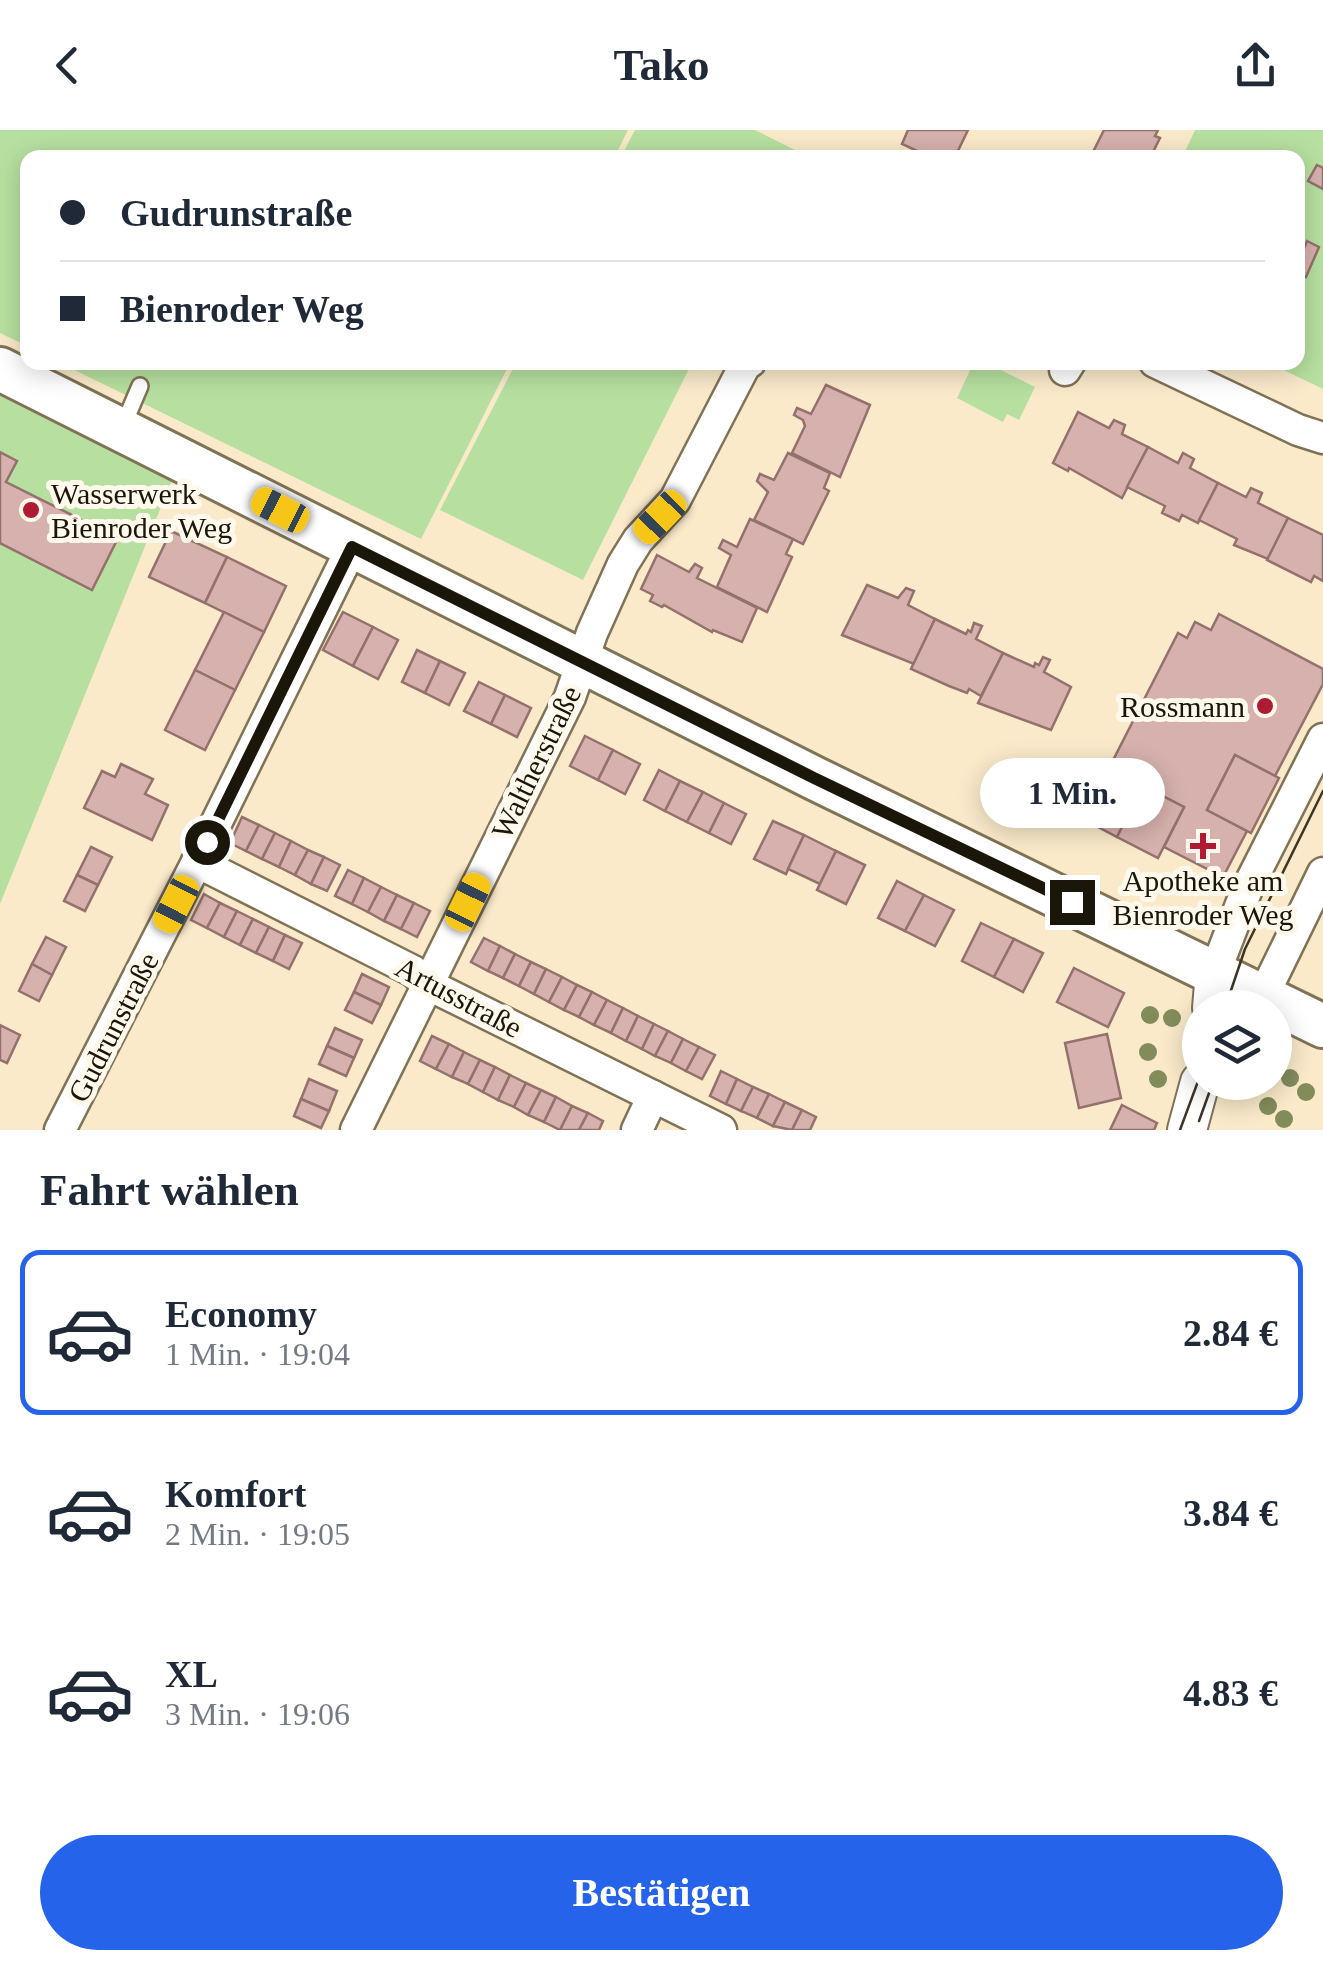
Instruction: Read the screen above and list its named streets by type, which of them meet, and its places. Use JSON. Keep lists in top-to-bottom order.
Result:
{
  "streets": {
    "street": ["Waltherstraße", "Artusstraße", "Gudrunstraße"]
  },
  "crossings": [
    ["Waltherstraße", "Artusstraße"],
    ["Artusstraße", "Gudrunstraße"]
  ],
  "places": {
    "other": ["Wasserwerk Bienroder Weg", "Rossmann"],
    "health": ["Apotheke am Bienroder Weg"]
  },
  "page": {
    "header": "Tako",
    "banner": ["Gudrunstraße", "Bienroder Weg"],
    "bubble": "1 Min.",
    "heading": "Fahrt wählen",
    "list": [
      {
        "name": "Economy",
        "note": "1 Min. · 19:04",
        "value": "2.84 €"
      },
      {
        "name": "Komfort",
        "note": "2 Min. · 19:05",
        "value": "3.84 €"
      },
      {
        "name": "XL",
        "note": "3 Min. · 19:06",
        "value": "4.83 €"
      }
    ],
    "buttons": "Bestätigen"
  }
}
